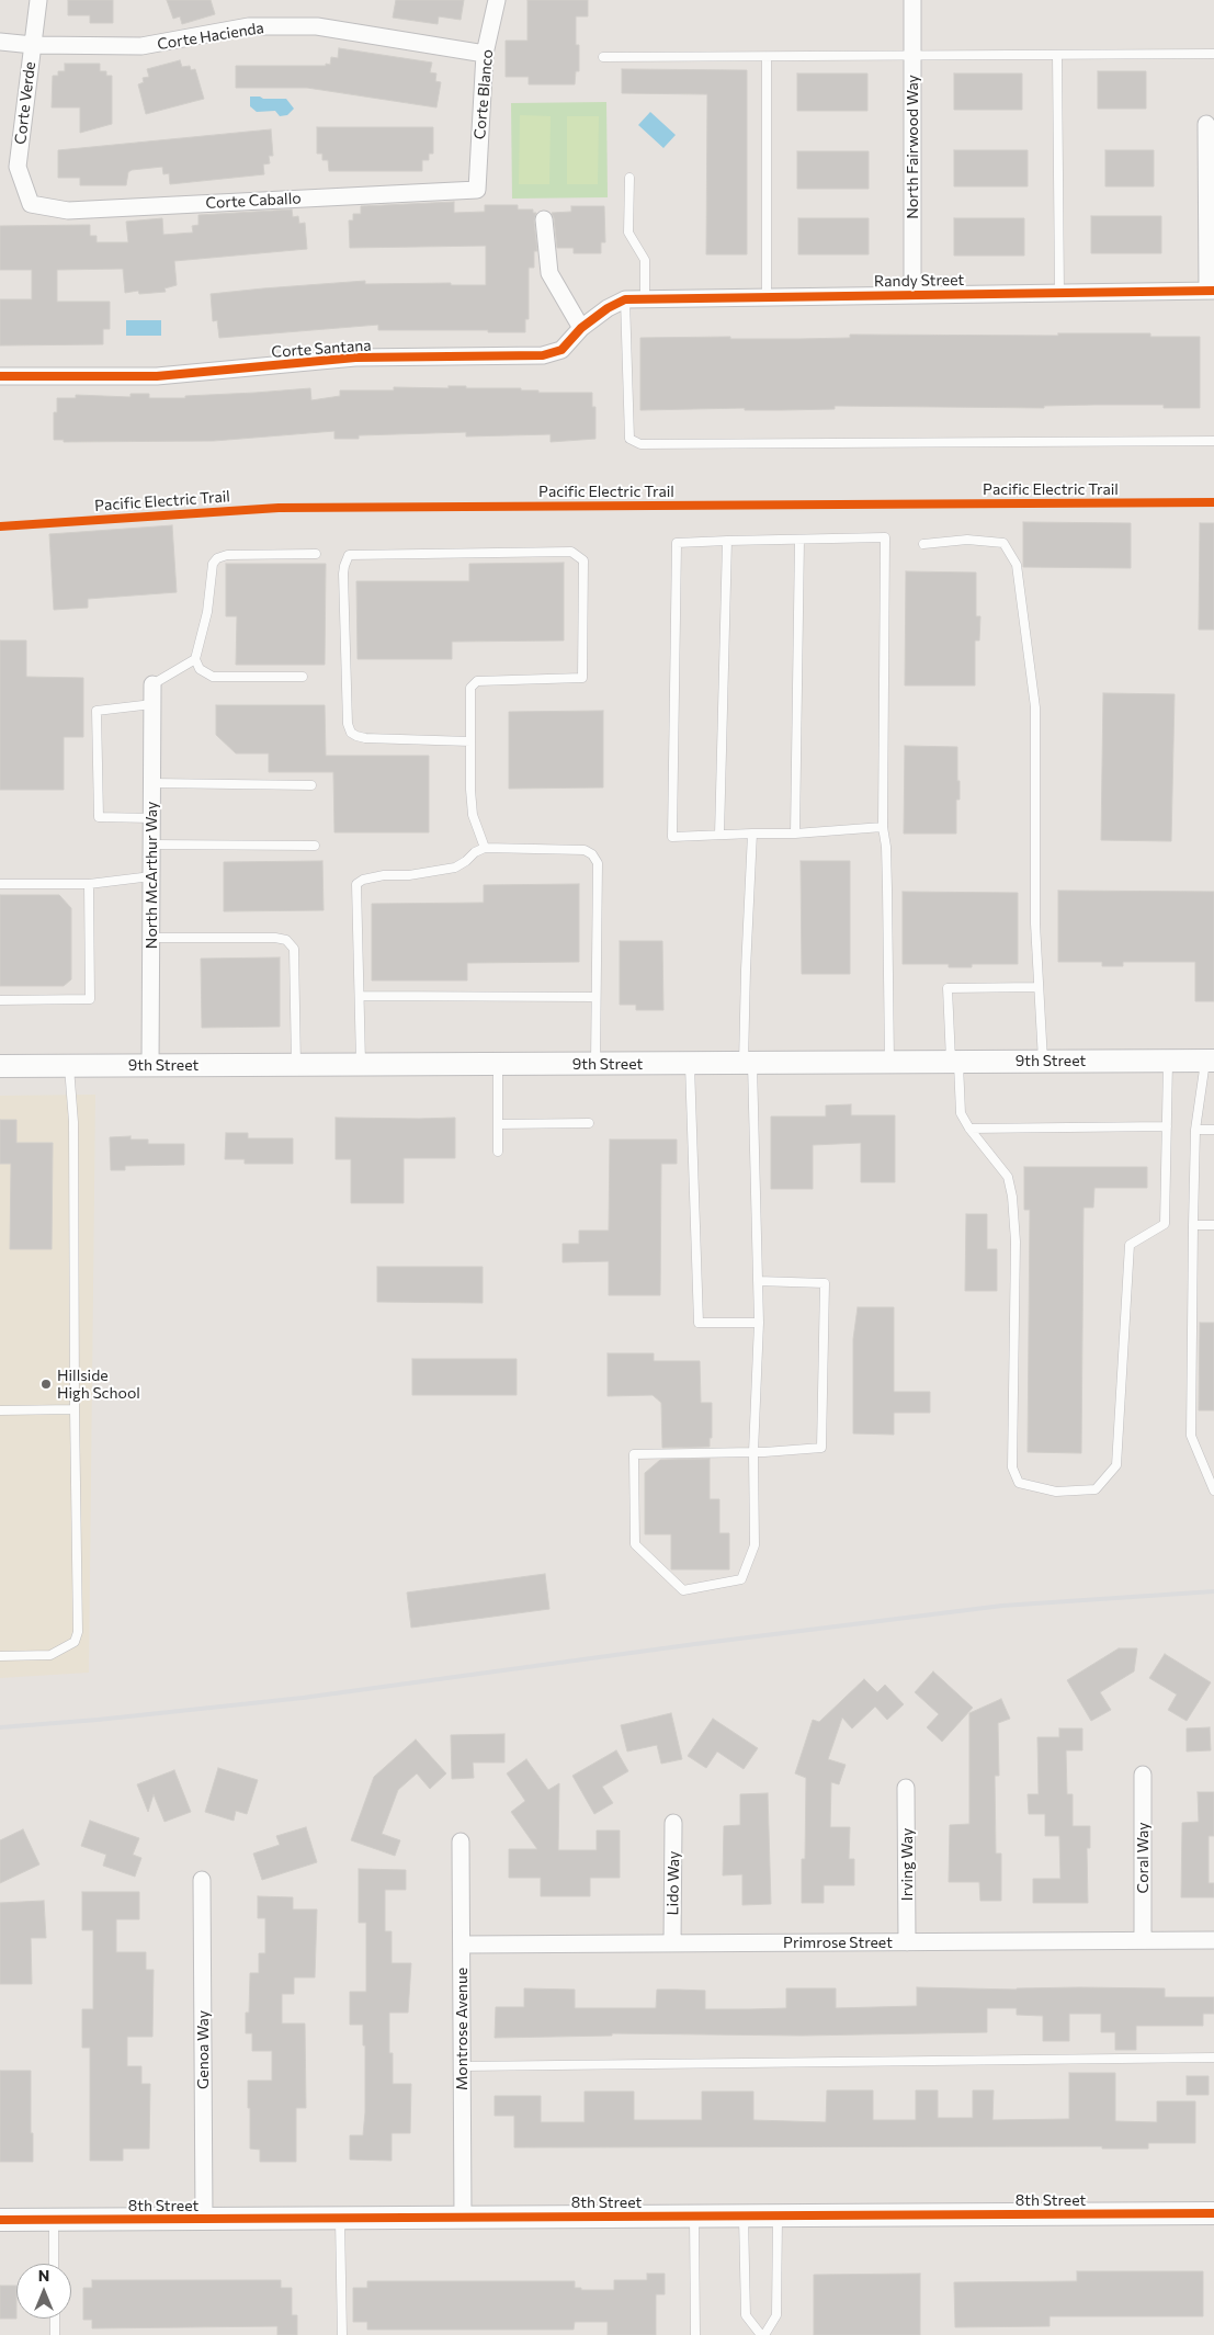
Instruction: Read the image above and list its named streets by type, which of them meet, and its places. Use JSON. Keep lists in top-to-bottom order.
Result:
{
  "streets": {
    "street": [
      "Corte Hacienda",
      "Corte Blanco",
      "Corte Verde",
      "North Fairwood Way",
      "Corte Caballo",
      "Randy Street",
      "Corte Santana",
      "North McArthur Way",
      "9th Street",
      "Coral Way",
      "Irving Way",
      "Lido Way",
      "Primrose Street",
      "Montrose Avenue",
      "Genoa Way",
      "8th Street"
    ],
    "cycle path": ["Pacific Electric Trail"]
  },
  "crossings": [
    ["Corte Hacienda", "Corte Blanco"],
    ["Corte Hacienda", "Corte Verde"],
    ["Corte Blanco", "Corte Caballo"],
    ["Corte Verde", "Corte Caballo"],
    ["North Fairwood Way", "Randy Street"],
    ["Randy Street", "Corte Santana"],
    ["North McArthur Way", "9th Street"],
    ["Coral Way", "Primrose Street"],
    ["Irving Way", "Primrose Street"],
    ["Lido Way", "Primrose Street"],
    ["Primrose Street", "Montrose Avenue"],
    ["Montrose Avenue", "8th Street"],
    ["Genoa Way", "8th Street"]
  ],
  "places": ["Hillside High School"],
  "north": "top"
}
